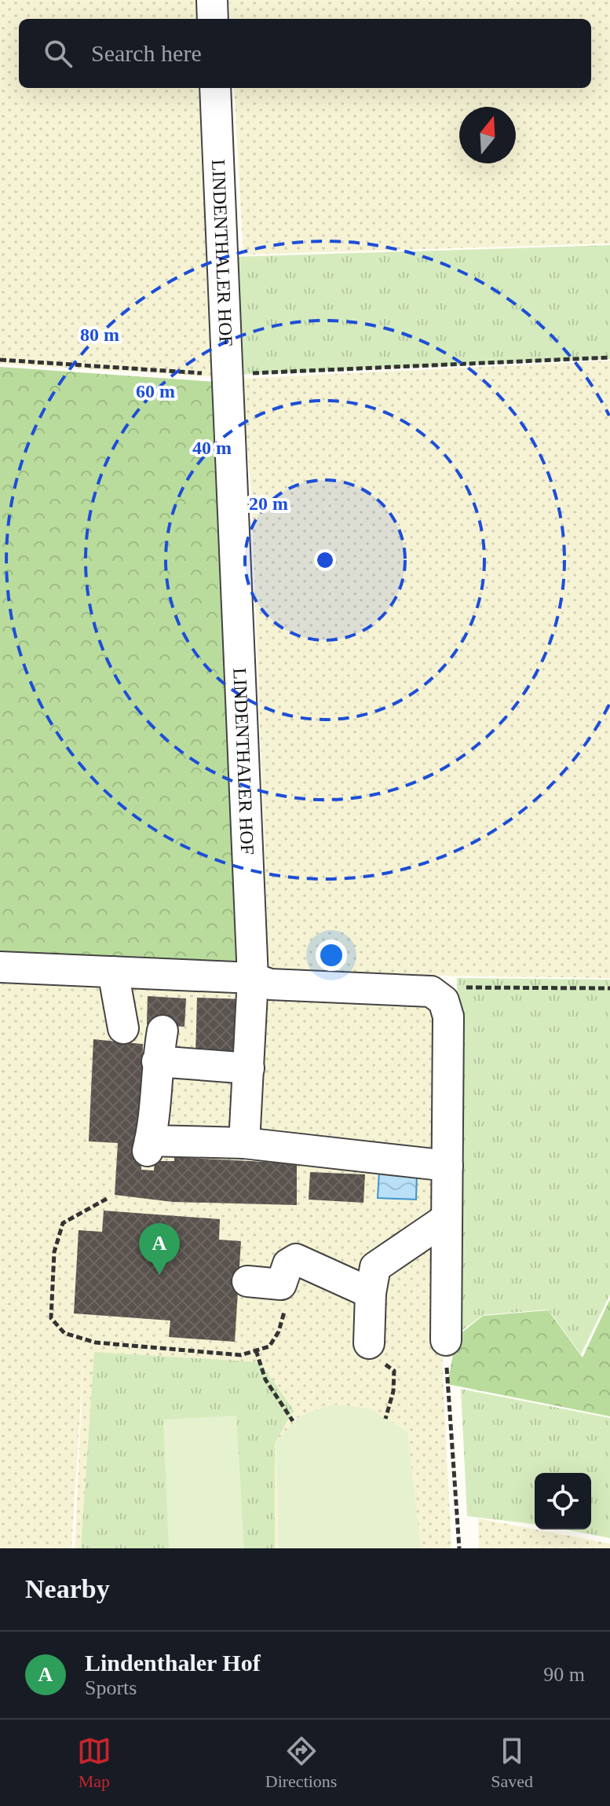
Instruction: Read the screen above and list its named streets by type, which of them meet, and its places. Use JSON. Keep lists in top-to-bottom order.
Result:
{
  "streets": {
    "lane": ["LINDENTHALER HOF"]
  },
  "north": "top",
  "page": {
    "search": "Search here",
    "pins": "A",
    "heading": "Nearby",
    "list": [
      {
        "mark": "A",
        "name": "Lindenthaler Hof",
        "note": "Sports",
        "value": "90 m"
      }
    ],
    "nav": ["Map", "Directions", "Saved"]
  },
  "rings": [
    "80 m",
    "60 m",
    "40 m",
    "20 m"
  ]
}
